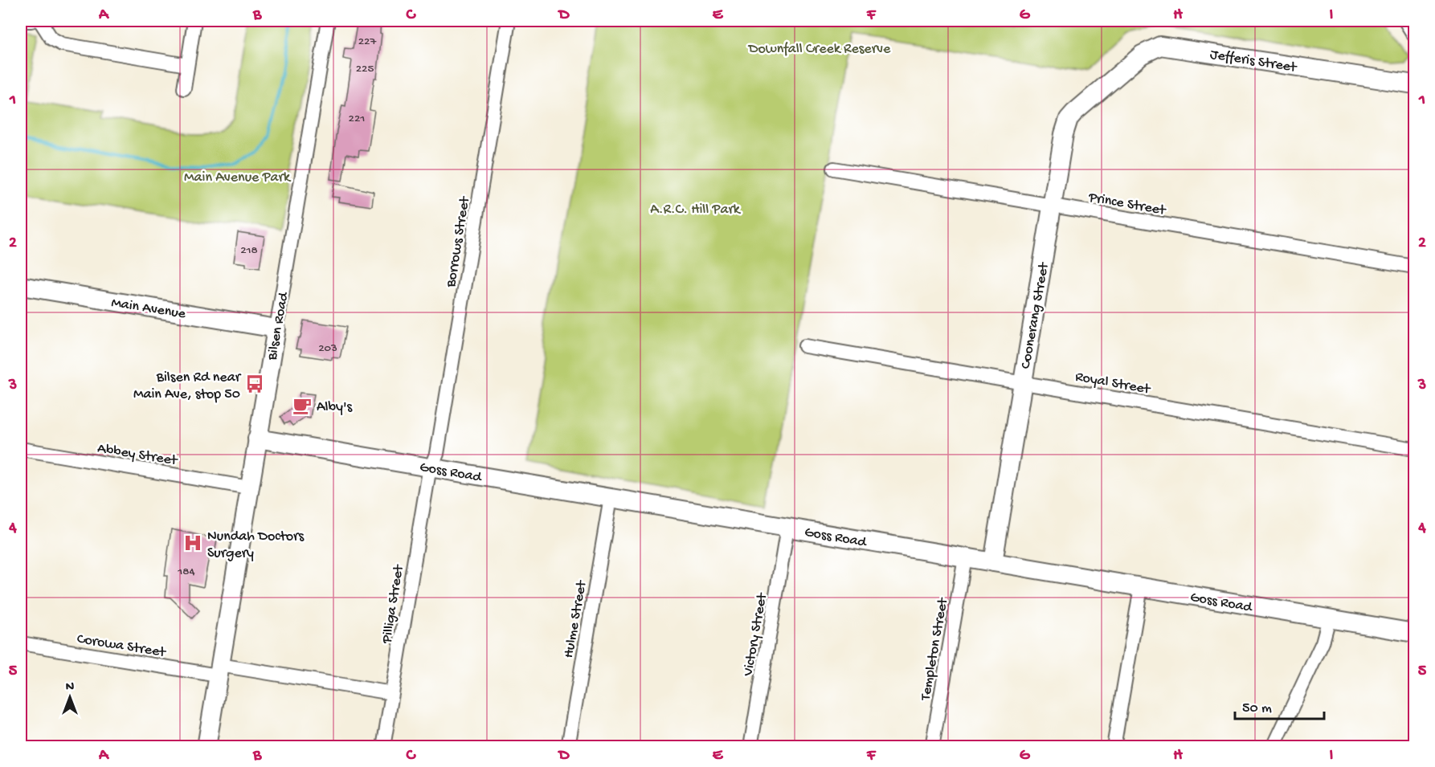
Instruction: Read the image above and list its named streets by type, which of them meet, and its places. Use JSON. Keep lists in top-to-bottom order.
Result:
{
  "streets": {
    "street": [
      "Jefferis Street",
      "Prince Street",
      "Borrows Street",
      "Main Avenue",
      "Coonerang Street",
      "Bilsen Road",
      "Royal Street",
      "Abbey Street",
      "Goss Road",
      "Pilliga Street",
      "Hulme Street",
      "Victory Street",
      "Corowa Street",
      "Templeton Street"
    ]
  },
  "crossings": [
    ["Jefferis Street", "Coonerang Street"],
    ["Prince Street", "Coonerang Street"],
    ["Borrows Street", "Goss Road"],
    ["Borrows Street", "Pilliga Street"],
    ["Main Avenue", "Bilsen Road"],
    ["Coonerang Street", "Royal Street"],
    ["Coonerang Street", "Goss Road"],
    ["Bilsen Road", "Abbey Street"],
    ["Bilsen Road", "Goss Road"],
    ["Bilsen Road", "Corowa Street"],
    ["Goss Road", "Pilliga Street"],
    ["Goss Road", "Hulme Street"],
    ["Goss Road", "Victory Street"],
    ["Goss Road", "Templeton Street"],
    ["Pilliga Street", "Corowa Street"]
  ],
  "parks": ["Downfall Creek Reserve", "Main Avenue Park", "A.R.C. Hill Park"],
  "places": {
    "bus stop": ["Bilsen Rd near Main Ave, stop 50"],
    "cafe": ["Alby's"],
    "hospital": ["Nundah Doctors Surgery"]
  },
  "house_numbers": [
    "227",
    "225",
    "221",
    "218",
    "203",
    "184"
  ],
  "scale_bar": "50 m",
  "north": "top",
  "grid": {
    "columns": [
      "A",
      "B",
      "C",
      "D",
      "E",
      "F",
      "G",
      "H",
      "I"
    ],
    "rows": [
      "1",
      "2",
      "3",
      "4",
      "5"
    ]
  }
}
